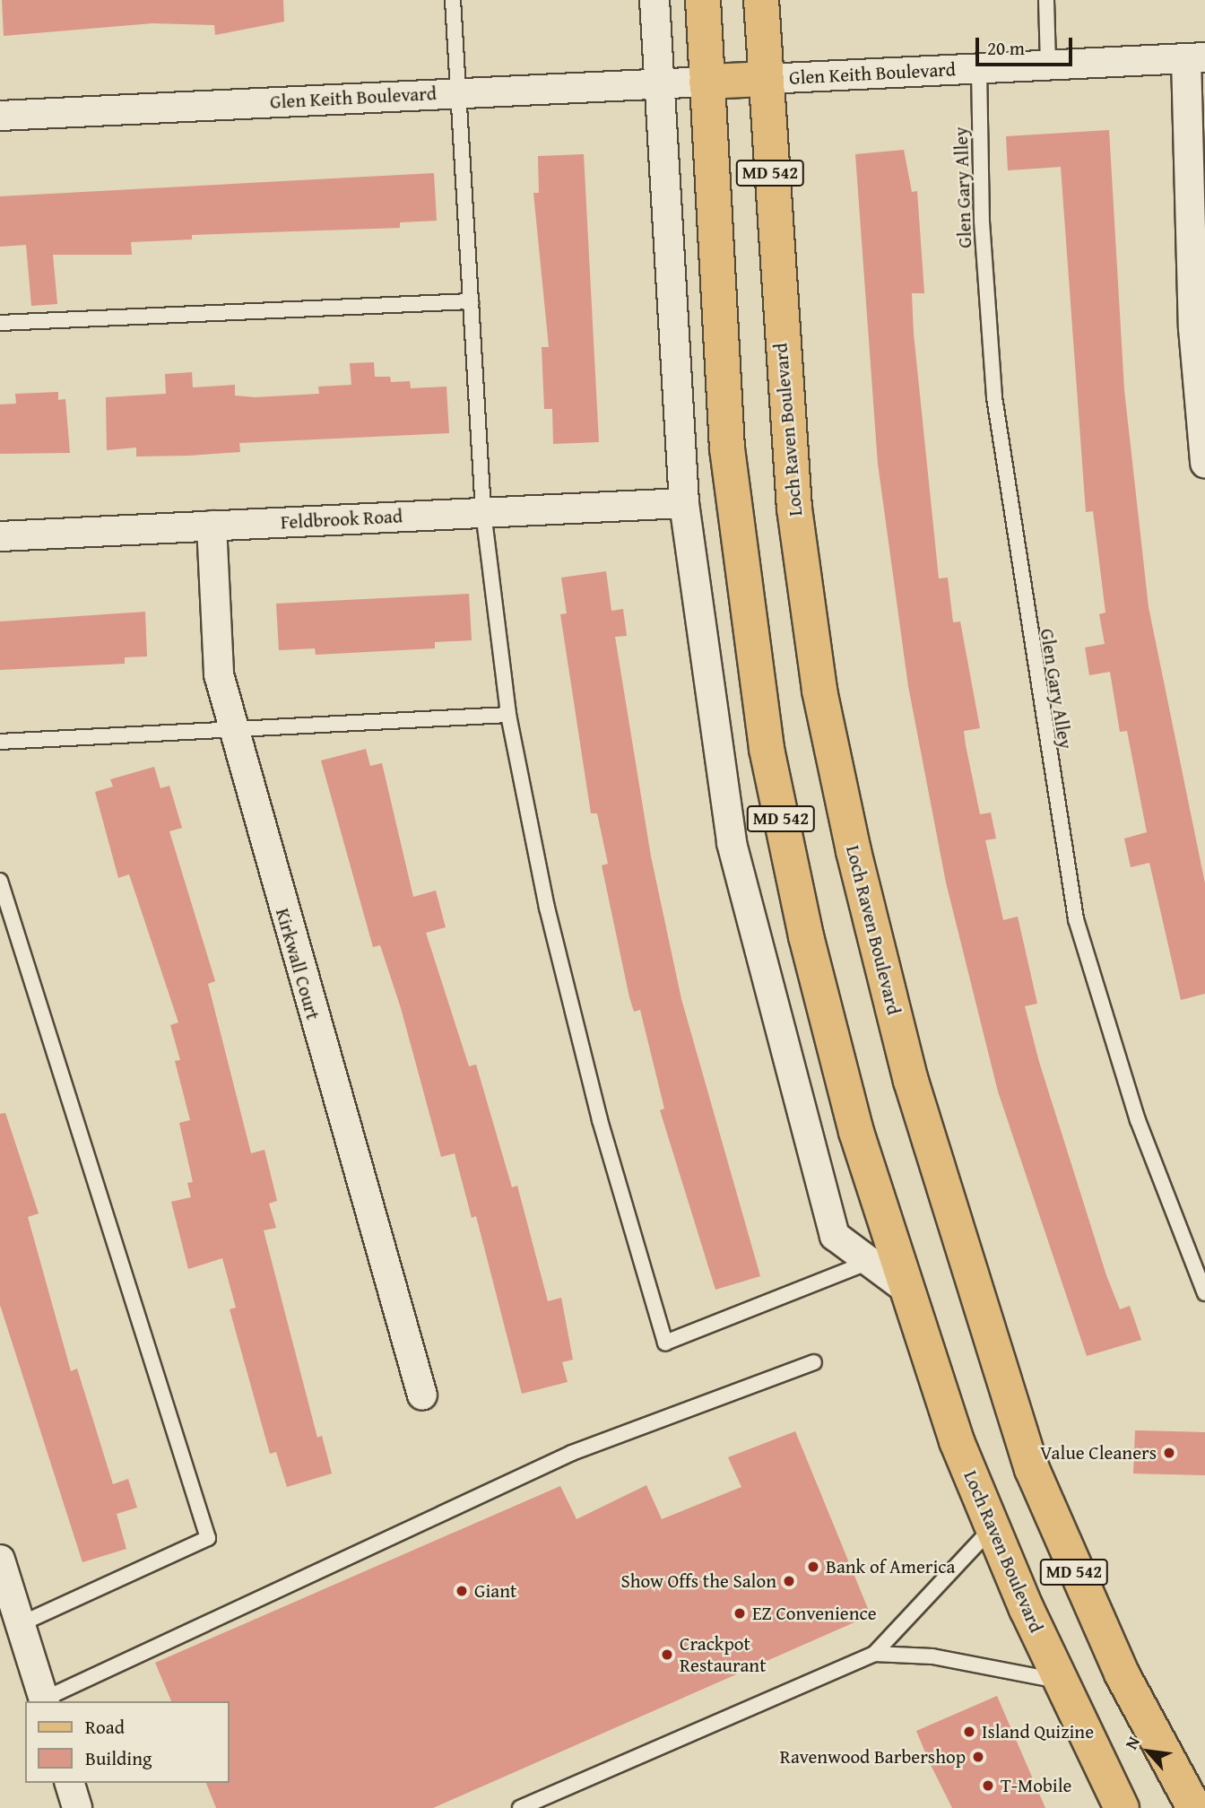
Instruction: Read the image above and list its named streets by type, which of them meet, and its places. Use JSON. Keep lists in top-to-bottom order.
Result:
{
  "streets": {
    "main road": ["MD 542", "Loch Raven Boulevard"],
    "street": ["Glen Keith Boulevard", "Feldbrook Road", "Kirkwall Court"],
    "lane": ["Glen Gary Alley"]
  },
  "crossings": [
    ["Glen Keith Boulevard", "Glen Gary Alley"],
    ["Glen Keith Boulevard", "Loch Raven Boulevard"],
    ["Feldbrook Road", "Kirkwall Court"]
  ],
  "places": [
    "Value Cleaners",
    "Bank of America",
    "Show Offs the Salon",
    "Giant",
    "EZ Convenience",
    "Crackpot Restaurant",
    "Island Quizine",
    "Ravenwood Barbershop",
    "T-Mobile"
  ],
  "legend": ["Road", "Building"],
  "scale_bar": "20 m",
  "north": "top left"
}
